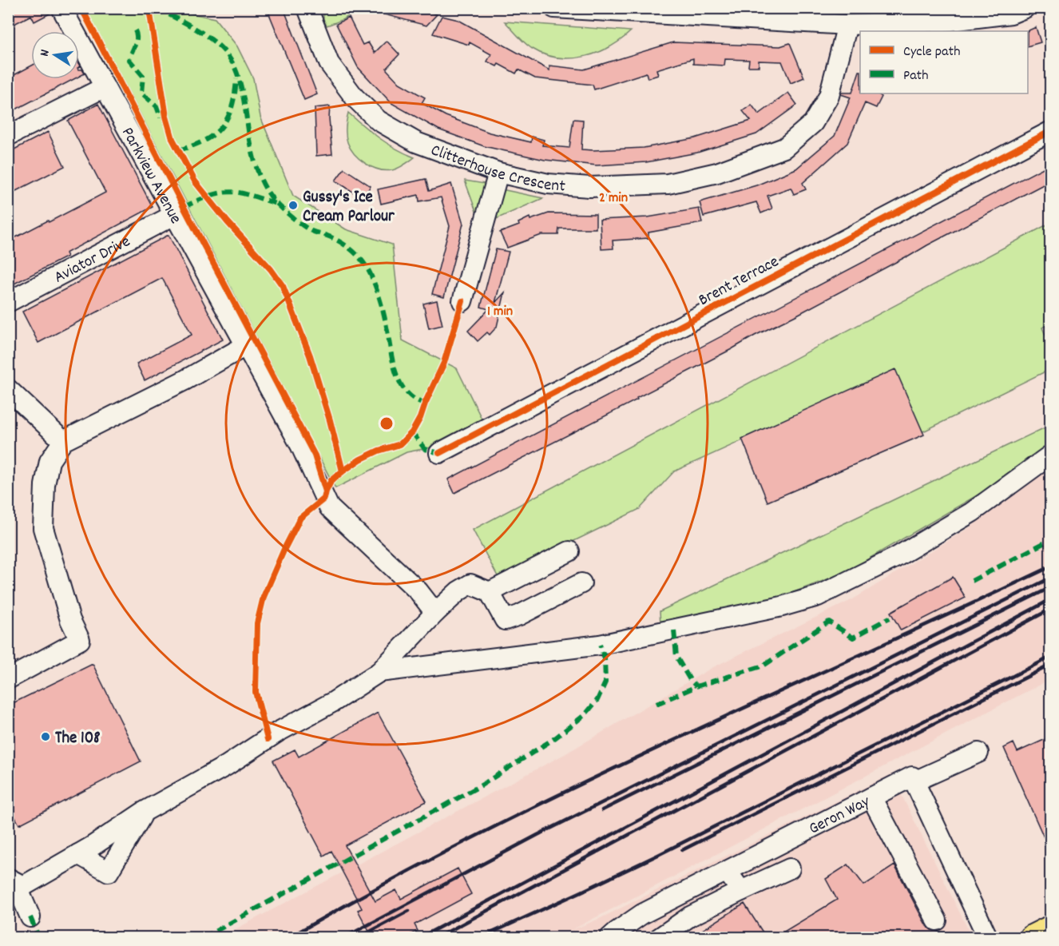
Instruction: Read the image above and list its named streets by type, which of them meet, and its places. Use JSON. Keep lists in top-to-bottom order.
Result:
{
  "streets": {
    "street": [
      "Clitterhouse Crescent",
      "Parkview Avenue",
      "Aviator Drive",
      "Brent Terrace",
      "Geron Way"
    ]
  },
  "crossings": [
    ["Parkview Avenue", "Aviator Drive"]
  ],
  "places": ["Gussy's Ice Cream Parlour", "The 108"],
  "legend": ["Cycle path", "Path"],
  "north": "left",
  "rings": ["2 min", "1 min"]
}
